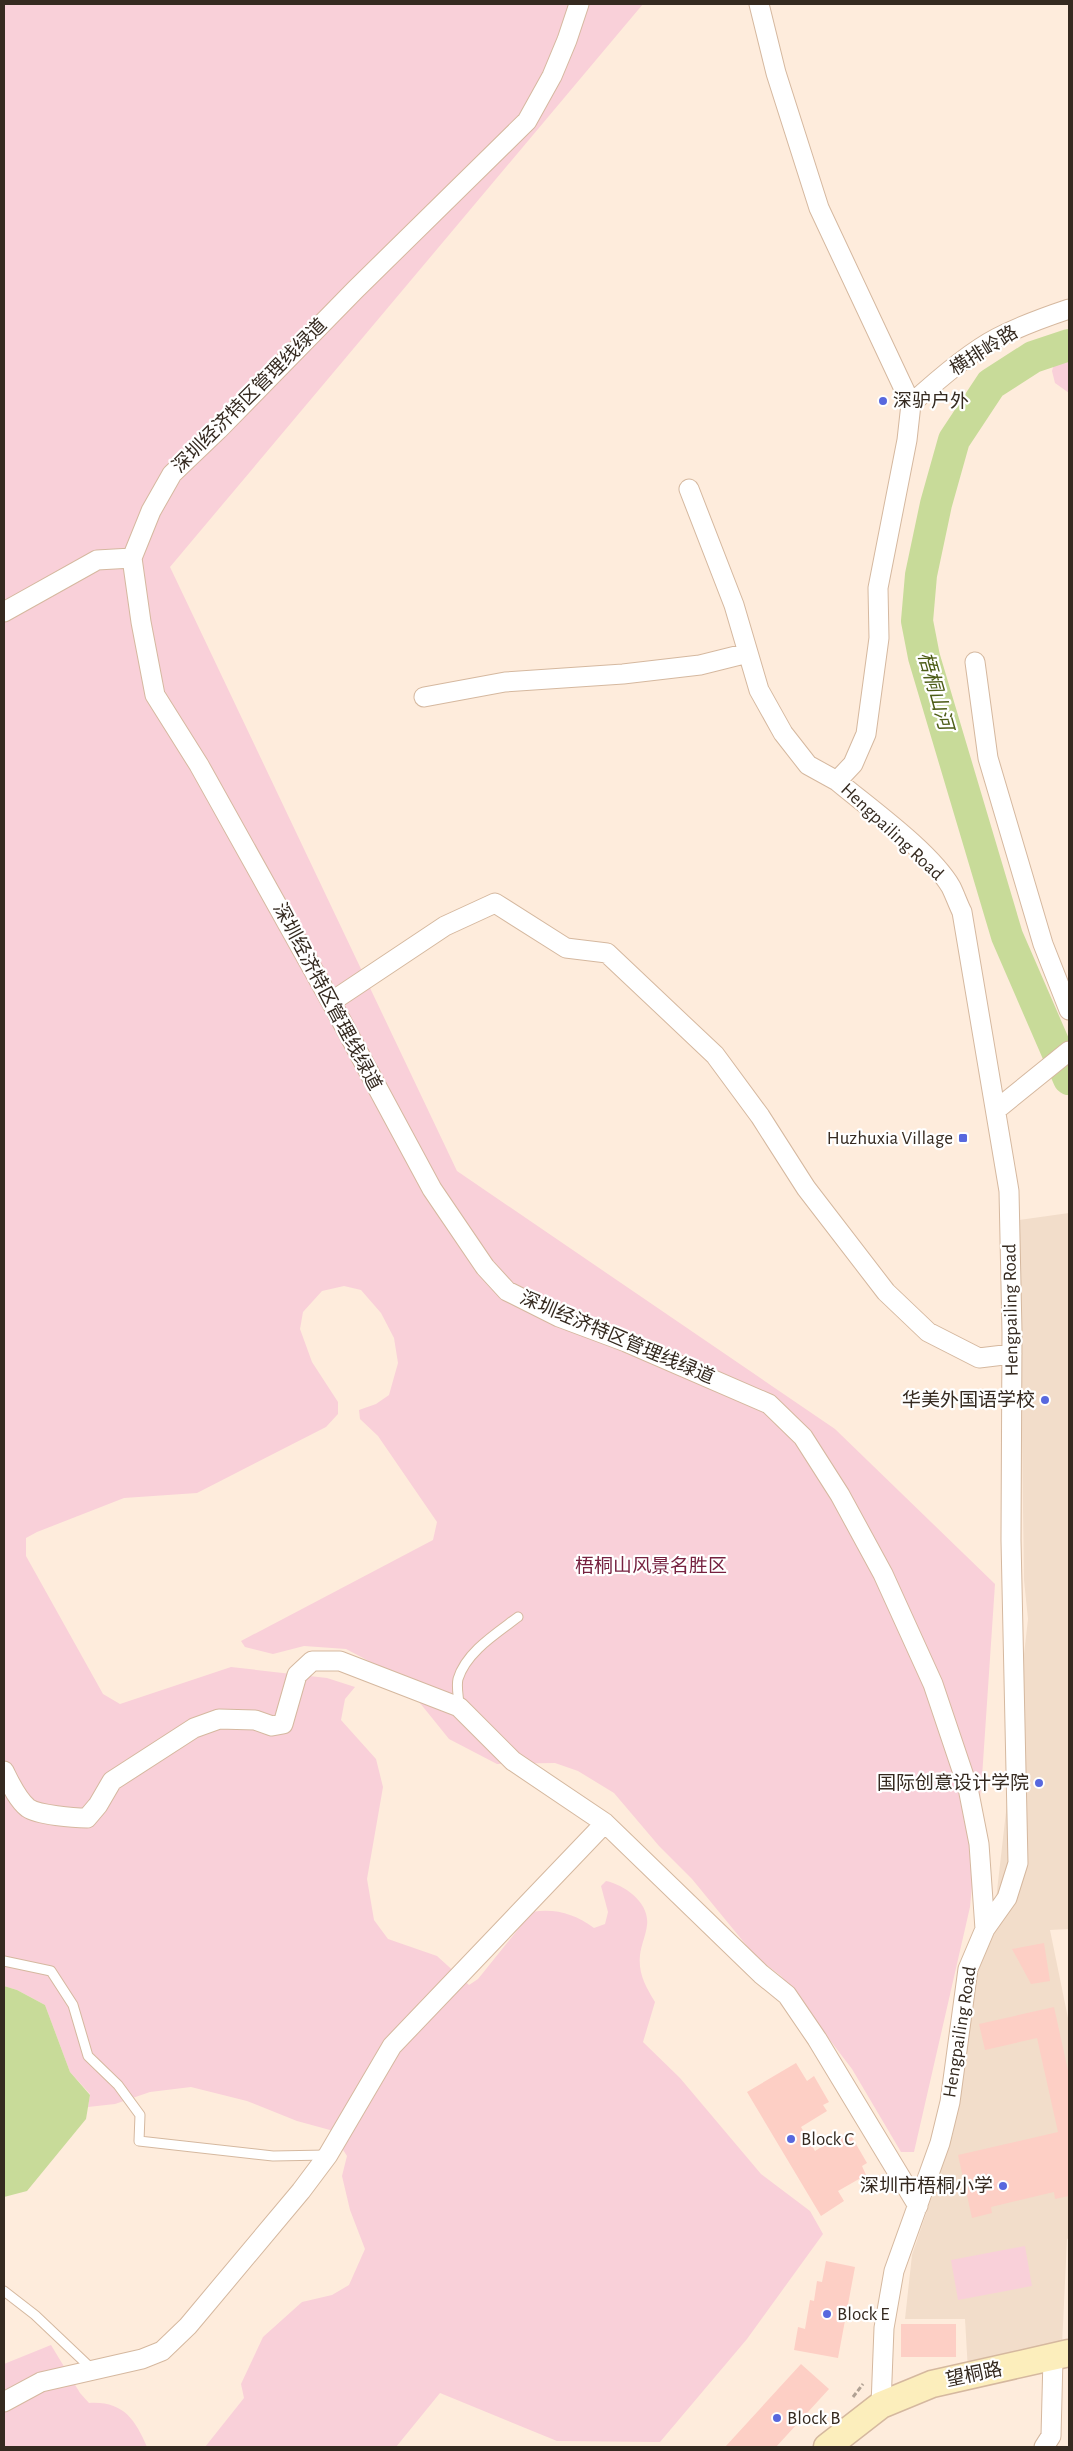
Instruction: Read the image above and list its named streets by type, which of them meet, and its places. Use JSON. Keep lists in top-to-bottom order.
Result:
{
  "streets": {
    "main road": ["望桐路"],
    "street": ["横排岭路", "深圳经济特区管理线绿道", "Hengpailing Road"]
  },
  "crossings": [
    ["深圳经济特区管理线绿道", "Hengpailing Road"],
    ["Hengpailing Road", "望桐路"]
  ],
  "water": ["梧桐山河"],
  "parks": ["梧桐山风景名胜区"],
  "places": {
    "other": [
      "深驴户外",
      "华美外国语学校",
      "国际创意设计学院",
      "Block C",
      "深圳市梧桐小学",
      "Block E",
      "Block B"
    ],
    "transit": ["Huzhuxia Village"]
  }
}
